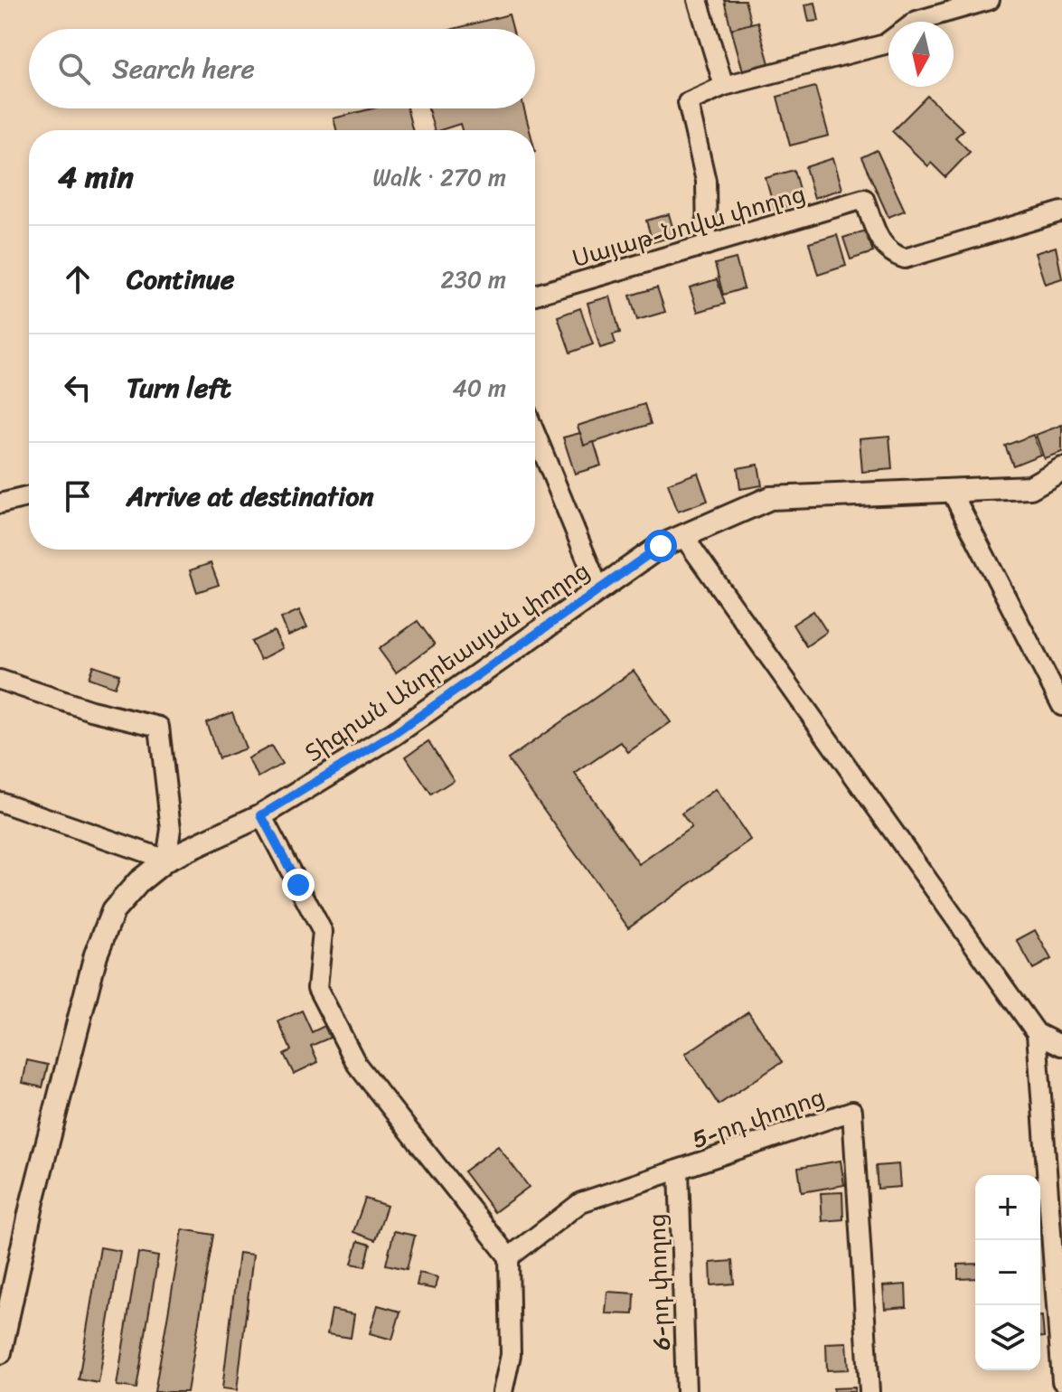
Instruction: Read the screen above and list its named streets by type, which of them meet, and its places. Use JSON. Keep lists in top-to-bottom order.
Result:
{
  "streets": {
    "main road": ["Տիգրան Անդրեասյան փողոց"],
    "street": ["Սայաթ-Նովա փողոց", "5-րդ փողոց", "6-րդ փողոց"]
  },
  "crossings": [
    ["5-րդ փողոց", "6-րդ փողոց"]
  ],
  "north": "bottom",
  "page": {
    "search": "Search here",
    "heading": ["4 min", "Walk · 270 m"],
    "list": [
      ["Continue", "230 m"],
      ["Turn left", "40 m"],
      "Arrive at destination"
    ],
    "map_buttons": ["+", "−"]
  }
}
